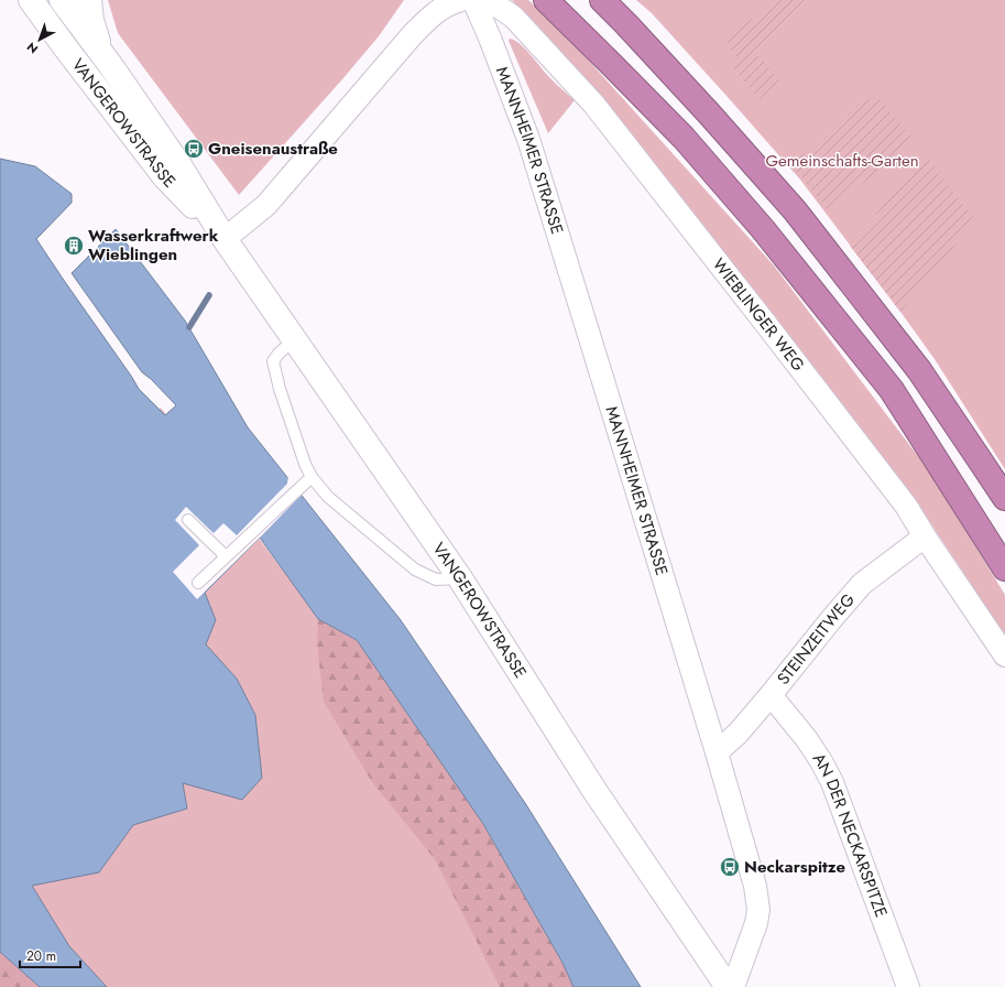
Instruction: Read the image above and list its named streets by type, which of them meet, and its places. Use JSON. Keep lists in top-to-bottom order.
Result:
{
  "streets": {
    "street": [
      "VANGEROWSTRASSE",
      "MANNHEIMER STRASSE",
      "WIEBLINGER WEG",
      "STEINZEITWEG",
      "AN DER NECKARSPITZE"
    ]
  },
  "crossings": [
    ["MANNHEIMER STRASSE", "STEINZEITWEG"],
    ["WIEBLINGER WEG", "STEINZEITWEG"],
    ["STEINZEITWEG", "AN DER NECKARSPITZE"]
  ],
  "parks": ["Gemeinschafts-Garten"],
  "places": {
    "bus stop": ["Gneisenaustraße", "Neckarspitze"],
    "building": ["Wasserkraftwerk Wieblingen"]
  },
  "scale_bar": "20 m",
  "north": "bottom left"
}
